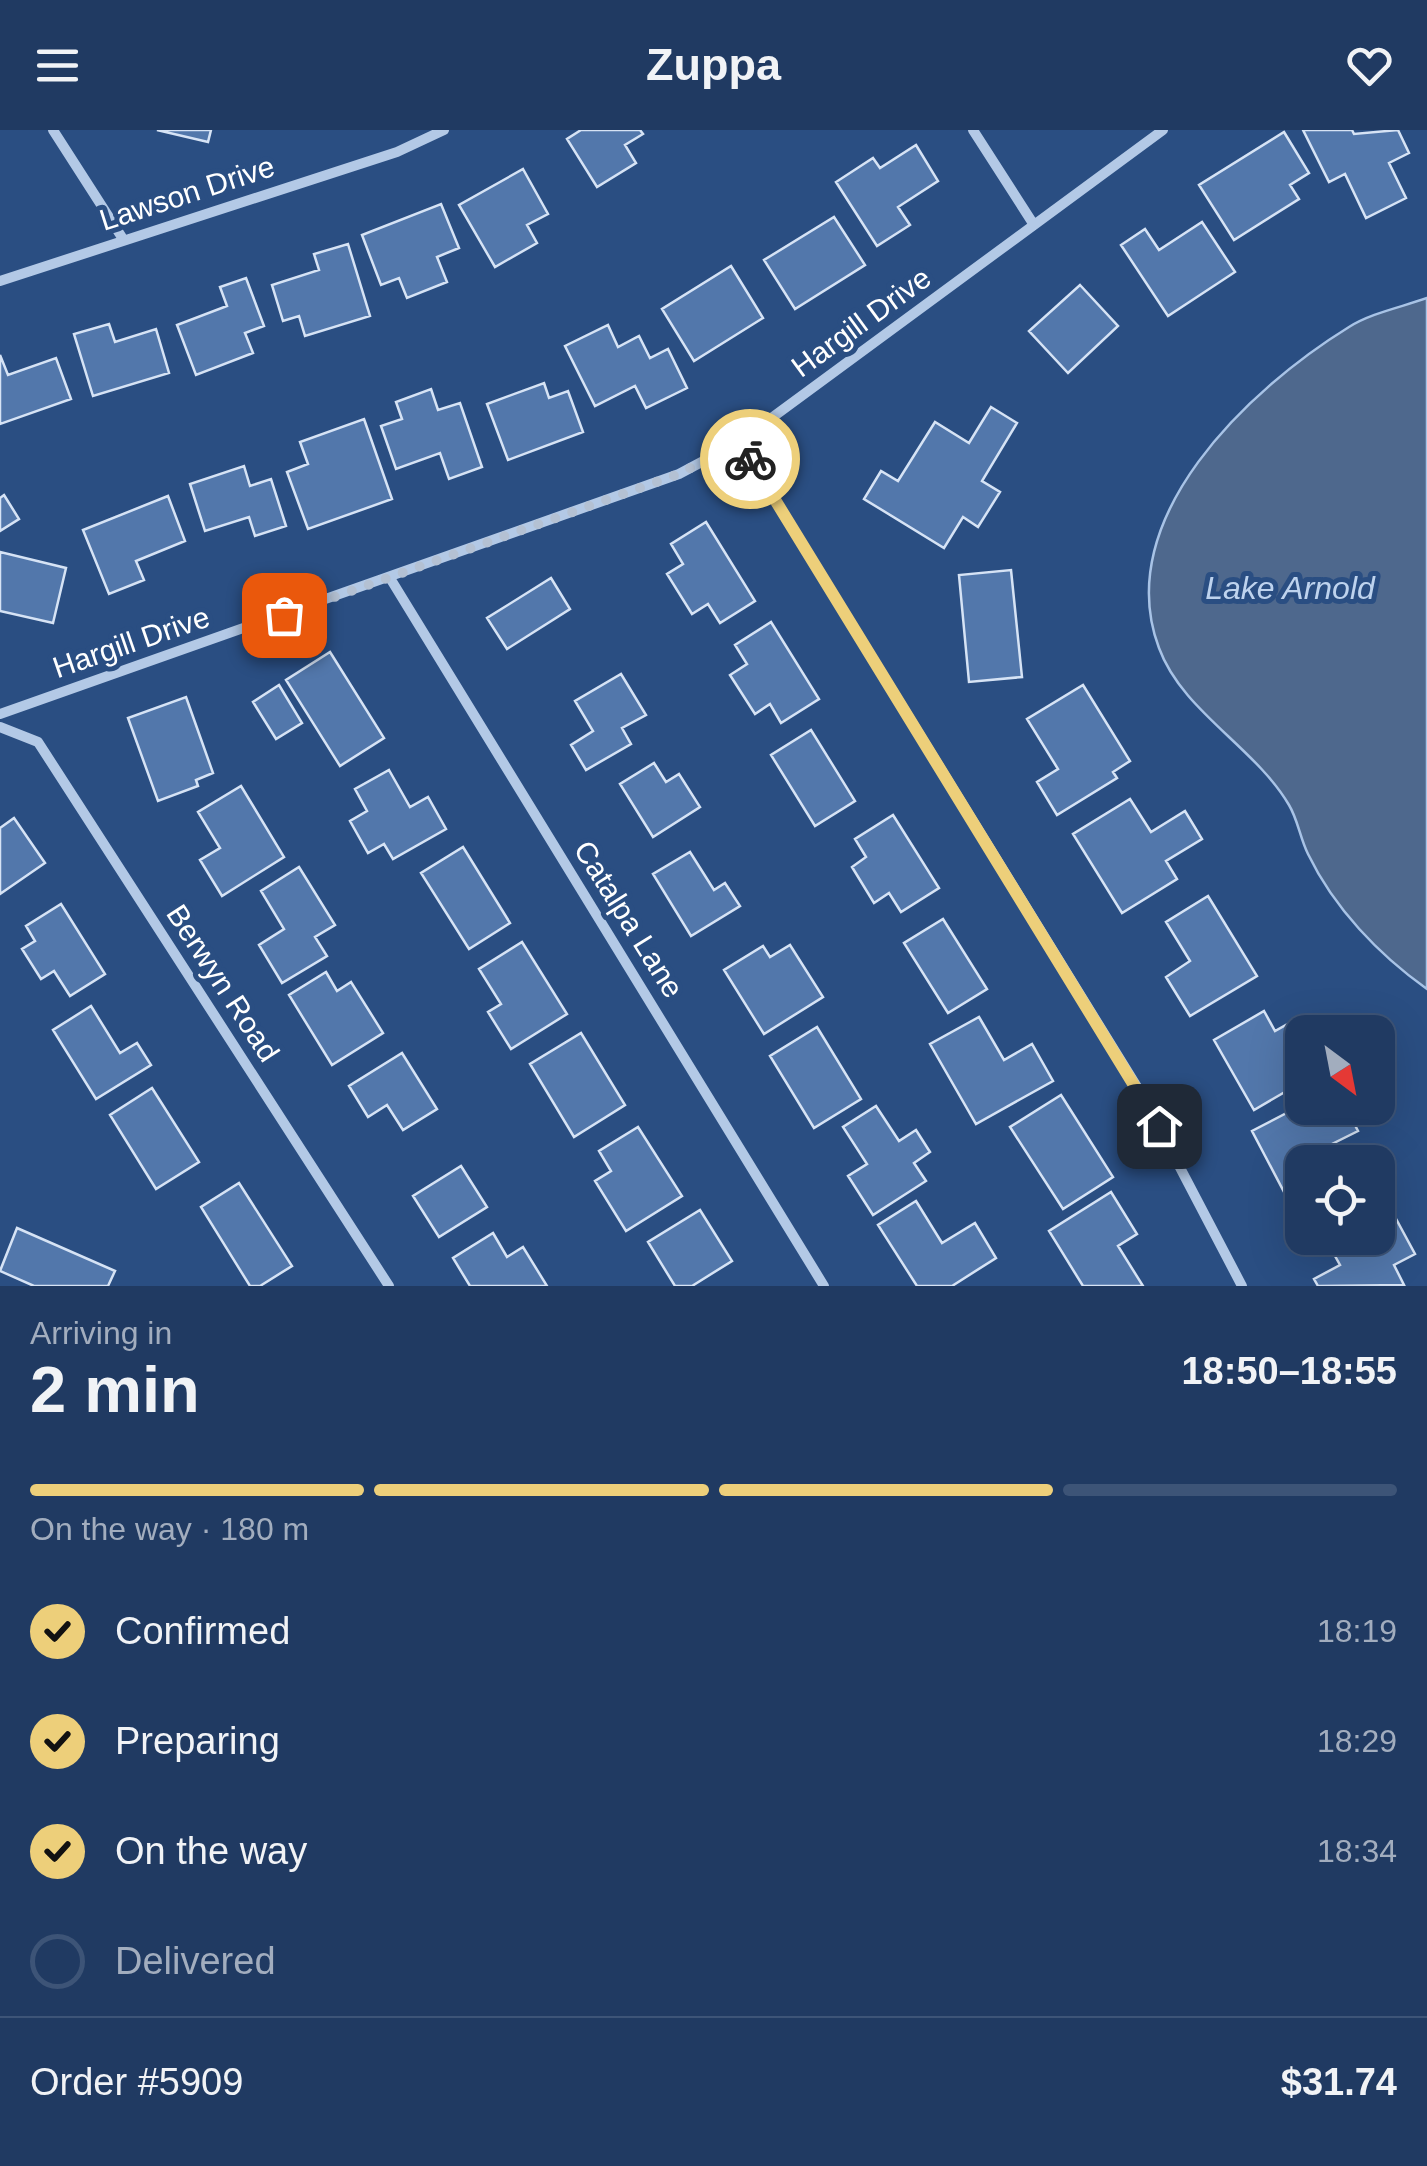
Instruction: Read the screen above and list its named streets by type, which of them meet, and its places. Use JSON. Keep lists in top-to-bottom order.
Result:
{
  "streets": {
    "street": [
      "Lawson Drive",
      "Hargill Drive",
      "Catalpa Lane",
      "Berwyn Road"
    ]
  },
  "crossings": [
    ["Hargill Drive", "Catalpa Lane"]
  ],
  "water": ["Lake Arnold"],
  "north": "bottom right",
  "page": {
    "header": "Zuppa",
    "heading": ["2 min", "Arriving in", "18:50–18:55"],
    "panel": ["Order #5909", "$31.74"],
    "bar": "On the way · 180 m",
    "list": [
      ["Confirmed", "18:19"],
      ["Preparing", "18:29"],
      ["On the way", "18:34"],
      "Delivered"
    ]
  }
}
